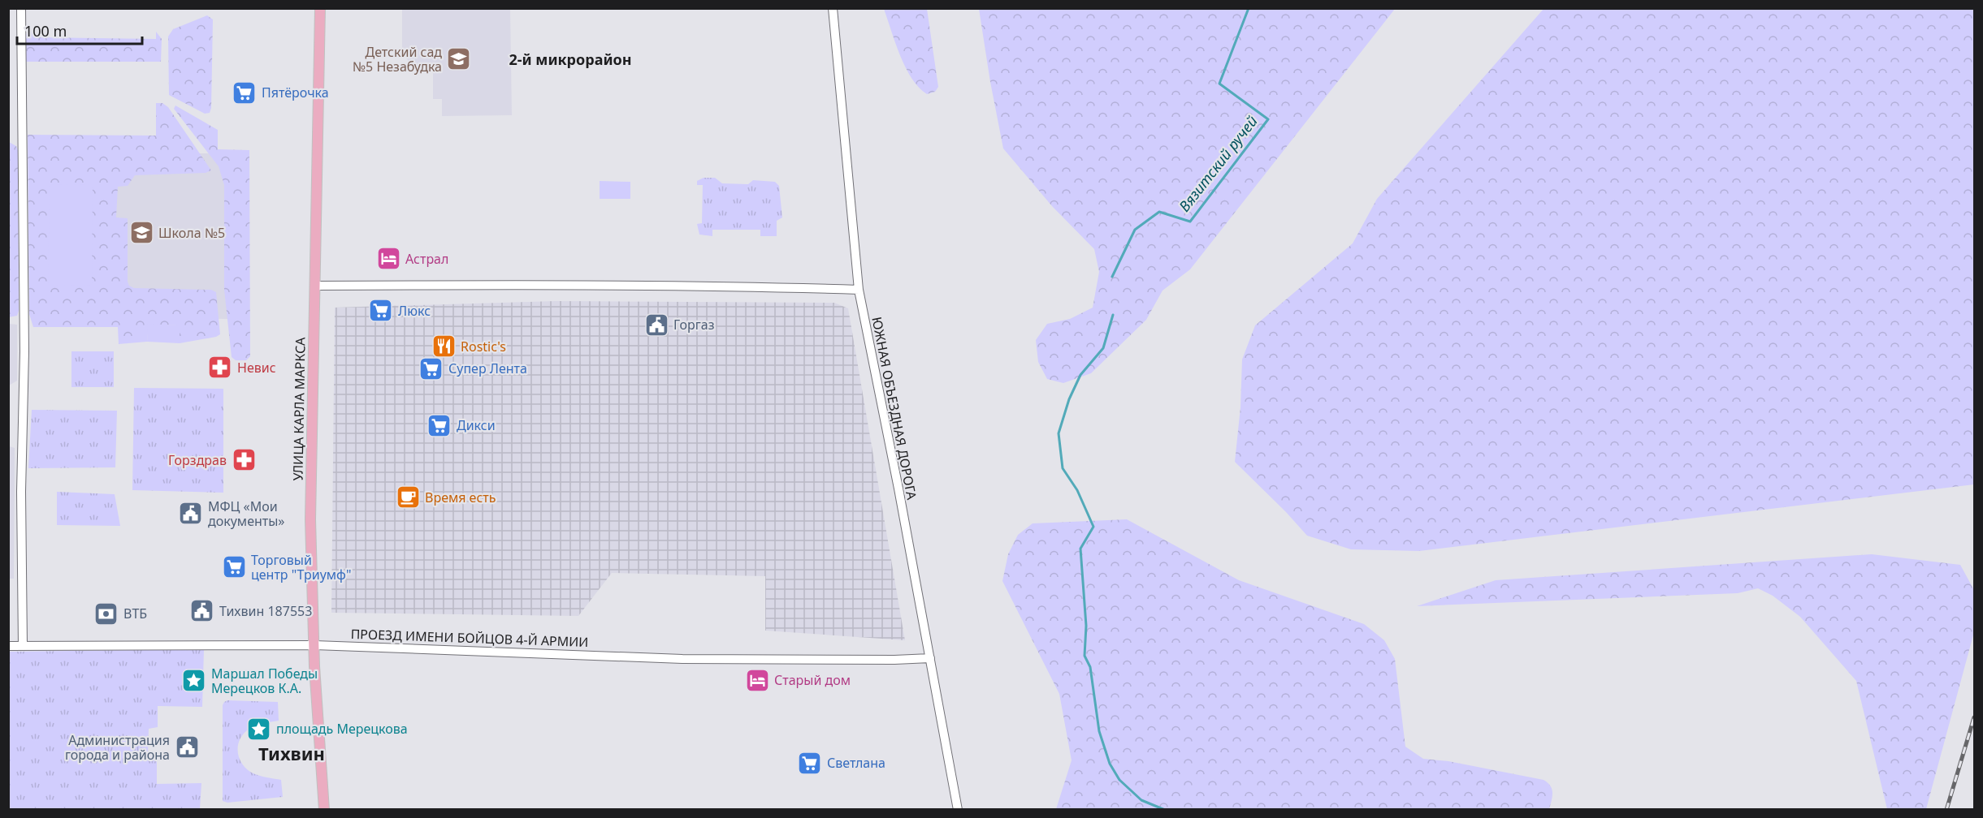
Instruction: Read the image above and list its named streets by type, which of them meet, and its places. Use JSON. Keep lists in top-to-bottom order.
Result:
{
  "streets": {
    "main road": ["УЛИЦА КАРЛА МАРКСА"],
    "street": ["ЮЖНАЯ ОБЪЕЗДНАЯ ДОРОГА", "ПРОЕЗД ИМЕНИ БОЙЦОВ 4-Й АРМИИ"]
  },
  "crossings": [
    ["ЮЖНАЯ ОБЪЕЗДНАЯ ДОРОГА", "ПРОЕЗД ИМЕНИ БОЙЦОВ 4-Й АРМИИ"],
    ["УЛИЦА КАРЛА МАРКСА", "ПРОЕЗД ИМЕНИ БОЙЦОВ 4-Й АРМИИ"]
  ],
  "districts": ["2-й микрорайон", "Тихвин"],
  "water": ["Вязитский ручей"],
  "places": {
    "school or university": ["Детский сад №5 Незабудка", "Школа №5"],
    "supermarket": [
      "Пятёрочка",
      "Люкс",
      "Супер Лента",
      "Дикси",
      "Торговый центр \"Триумф\"",
      "Светлана"
    ],
    "hotel": ["Астрал", "Старый дом"],
    "public building": [
      "Горгаз",
      "МФЦ «Мои документы»",
      "Тихвин 187553",
      "Администрация города и района"
    ],
    "restaurant": ["Rostic's"],
    "pharmacy": ["Невис", "Горздрав"],
    "cafe": ["Время есть"],
    "bank": ["ВТБ"],
    "place": ["Маршал Победы Мерецков К.А.", "площадь Мерецкова"]
  },
  "scale_bar": "100 m"
}
